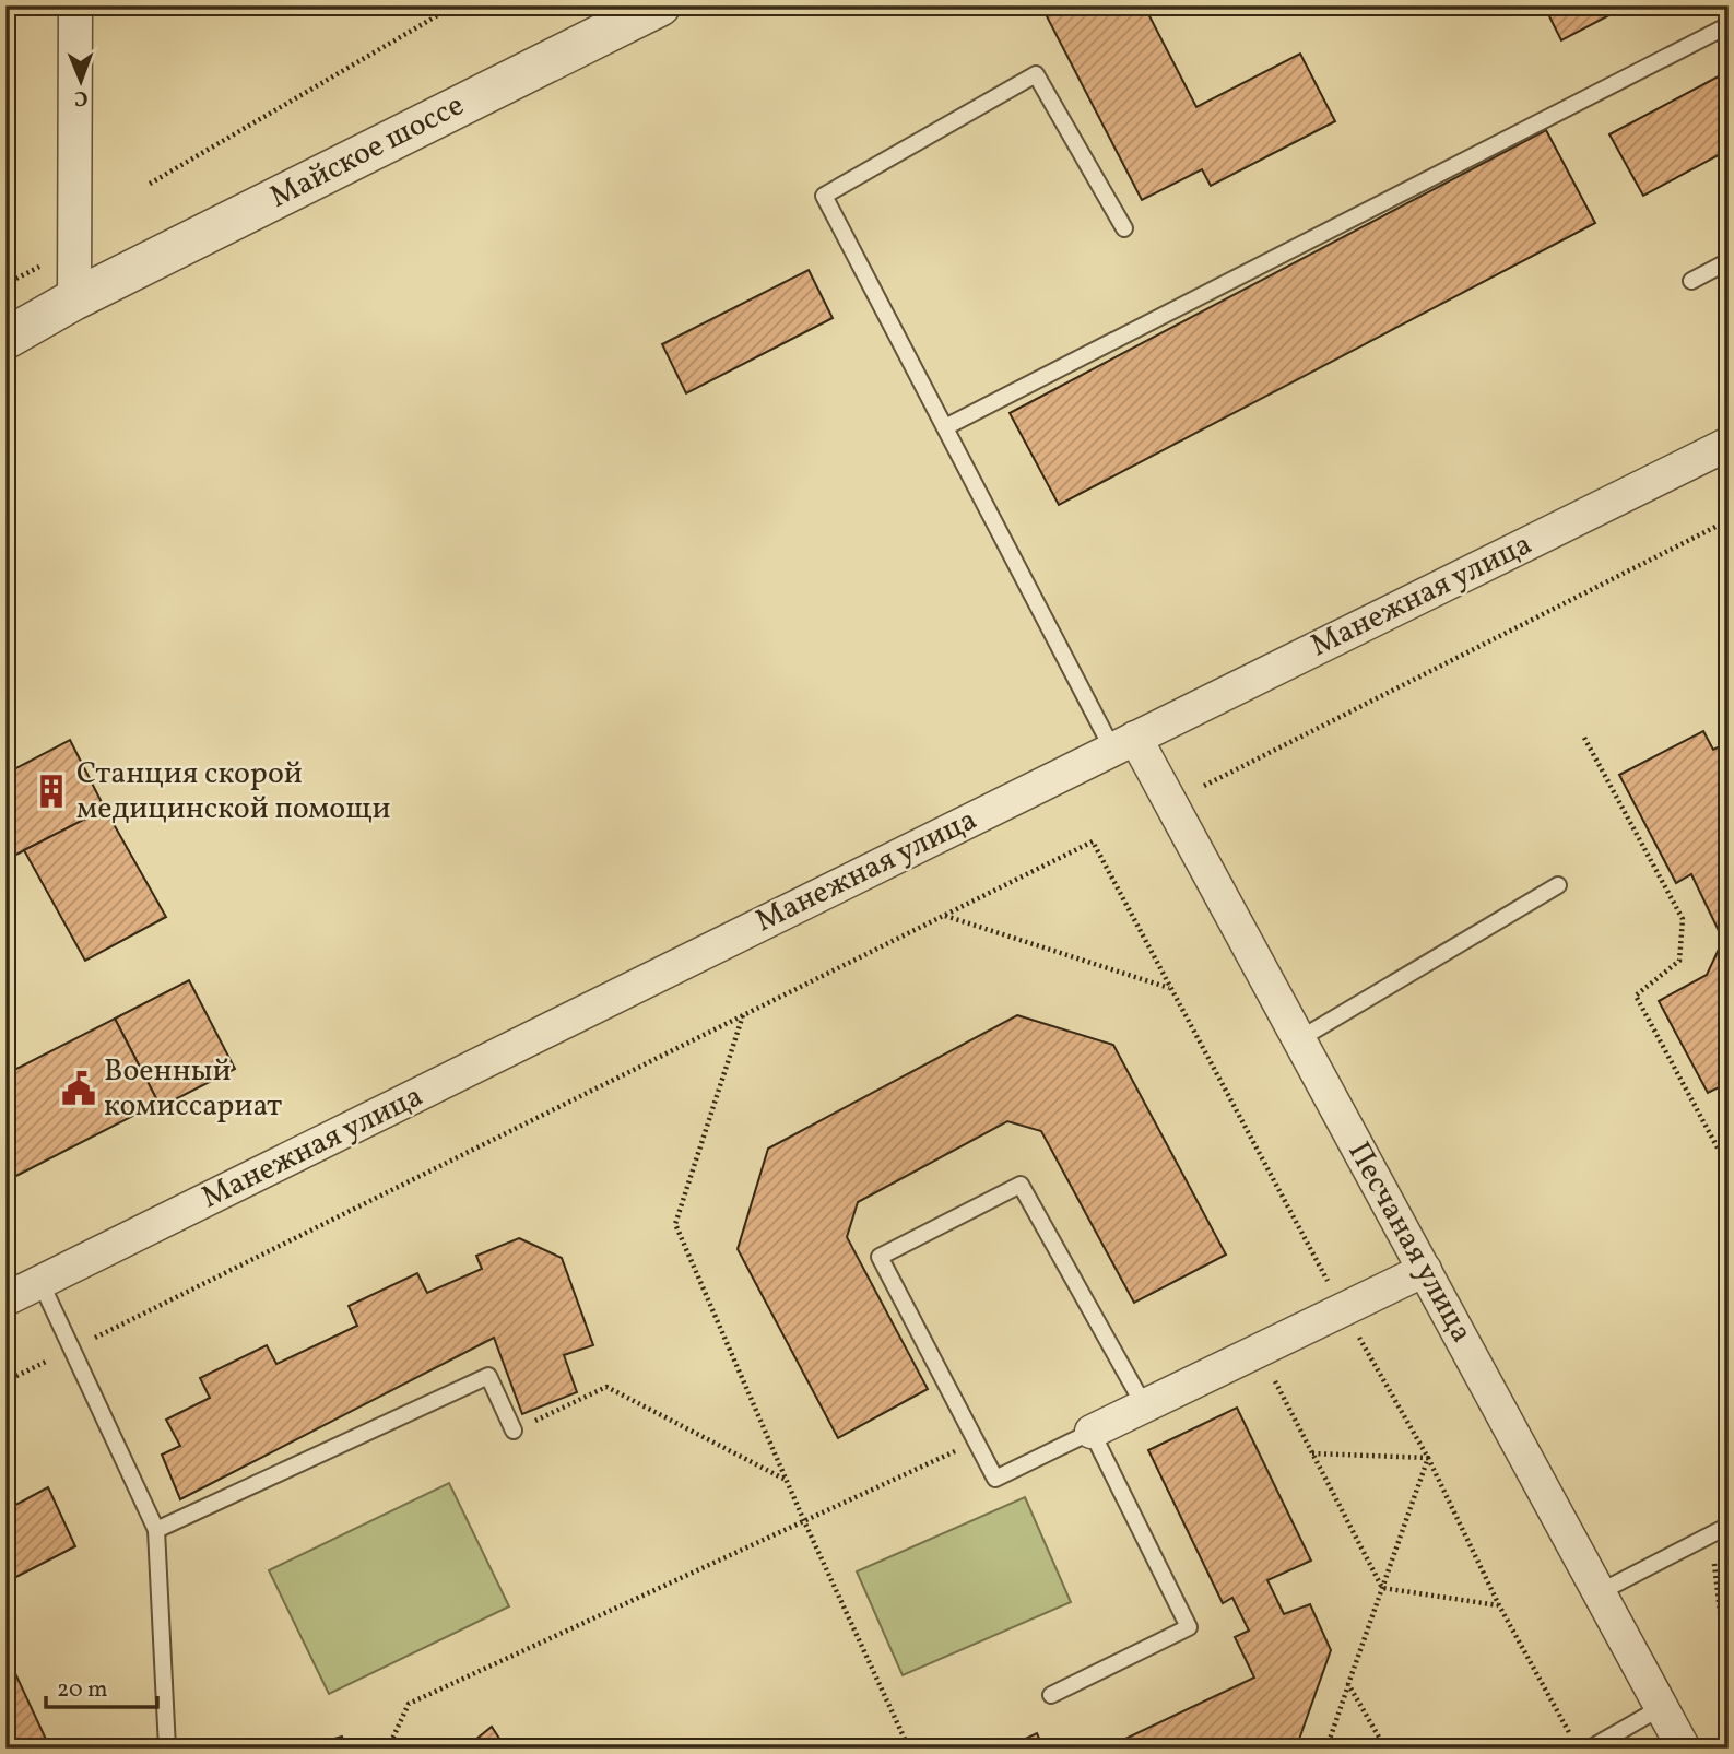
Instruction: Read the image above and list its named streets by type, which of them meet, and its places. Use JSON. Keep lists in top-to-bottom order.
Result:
{
  "streets": {
    "street": ["Майское шоссе", "Манежная улица", "Песчаная улица"]
  },
  "crossings": [
    ["Манежная улица", "Песчаная улица"]
  ],
  "places": {
    "building": ["Станция скорой медицинской помощи"],
    "public building": ["Военный комиссариат"]
  },
  "scale_bar": "20 m",
  "north": "bottom"
}
